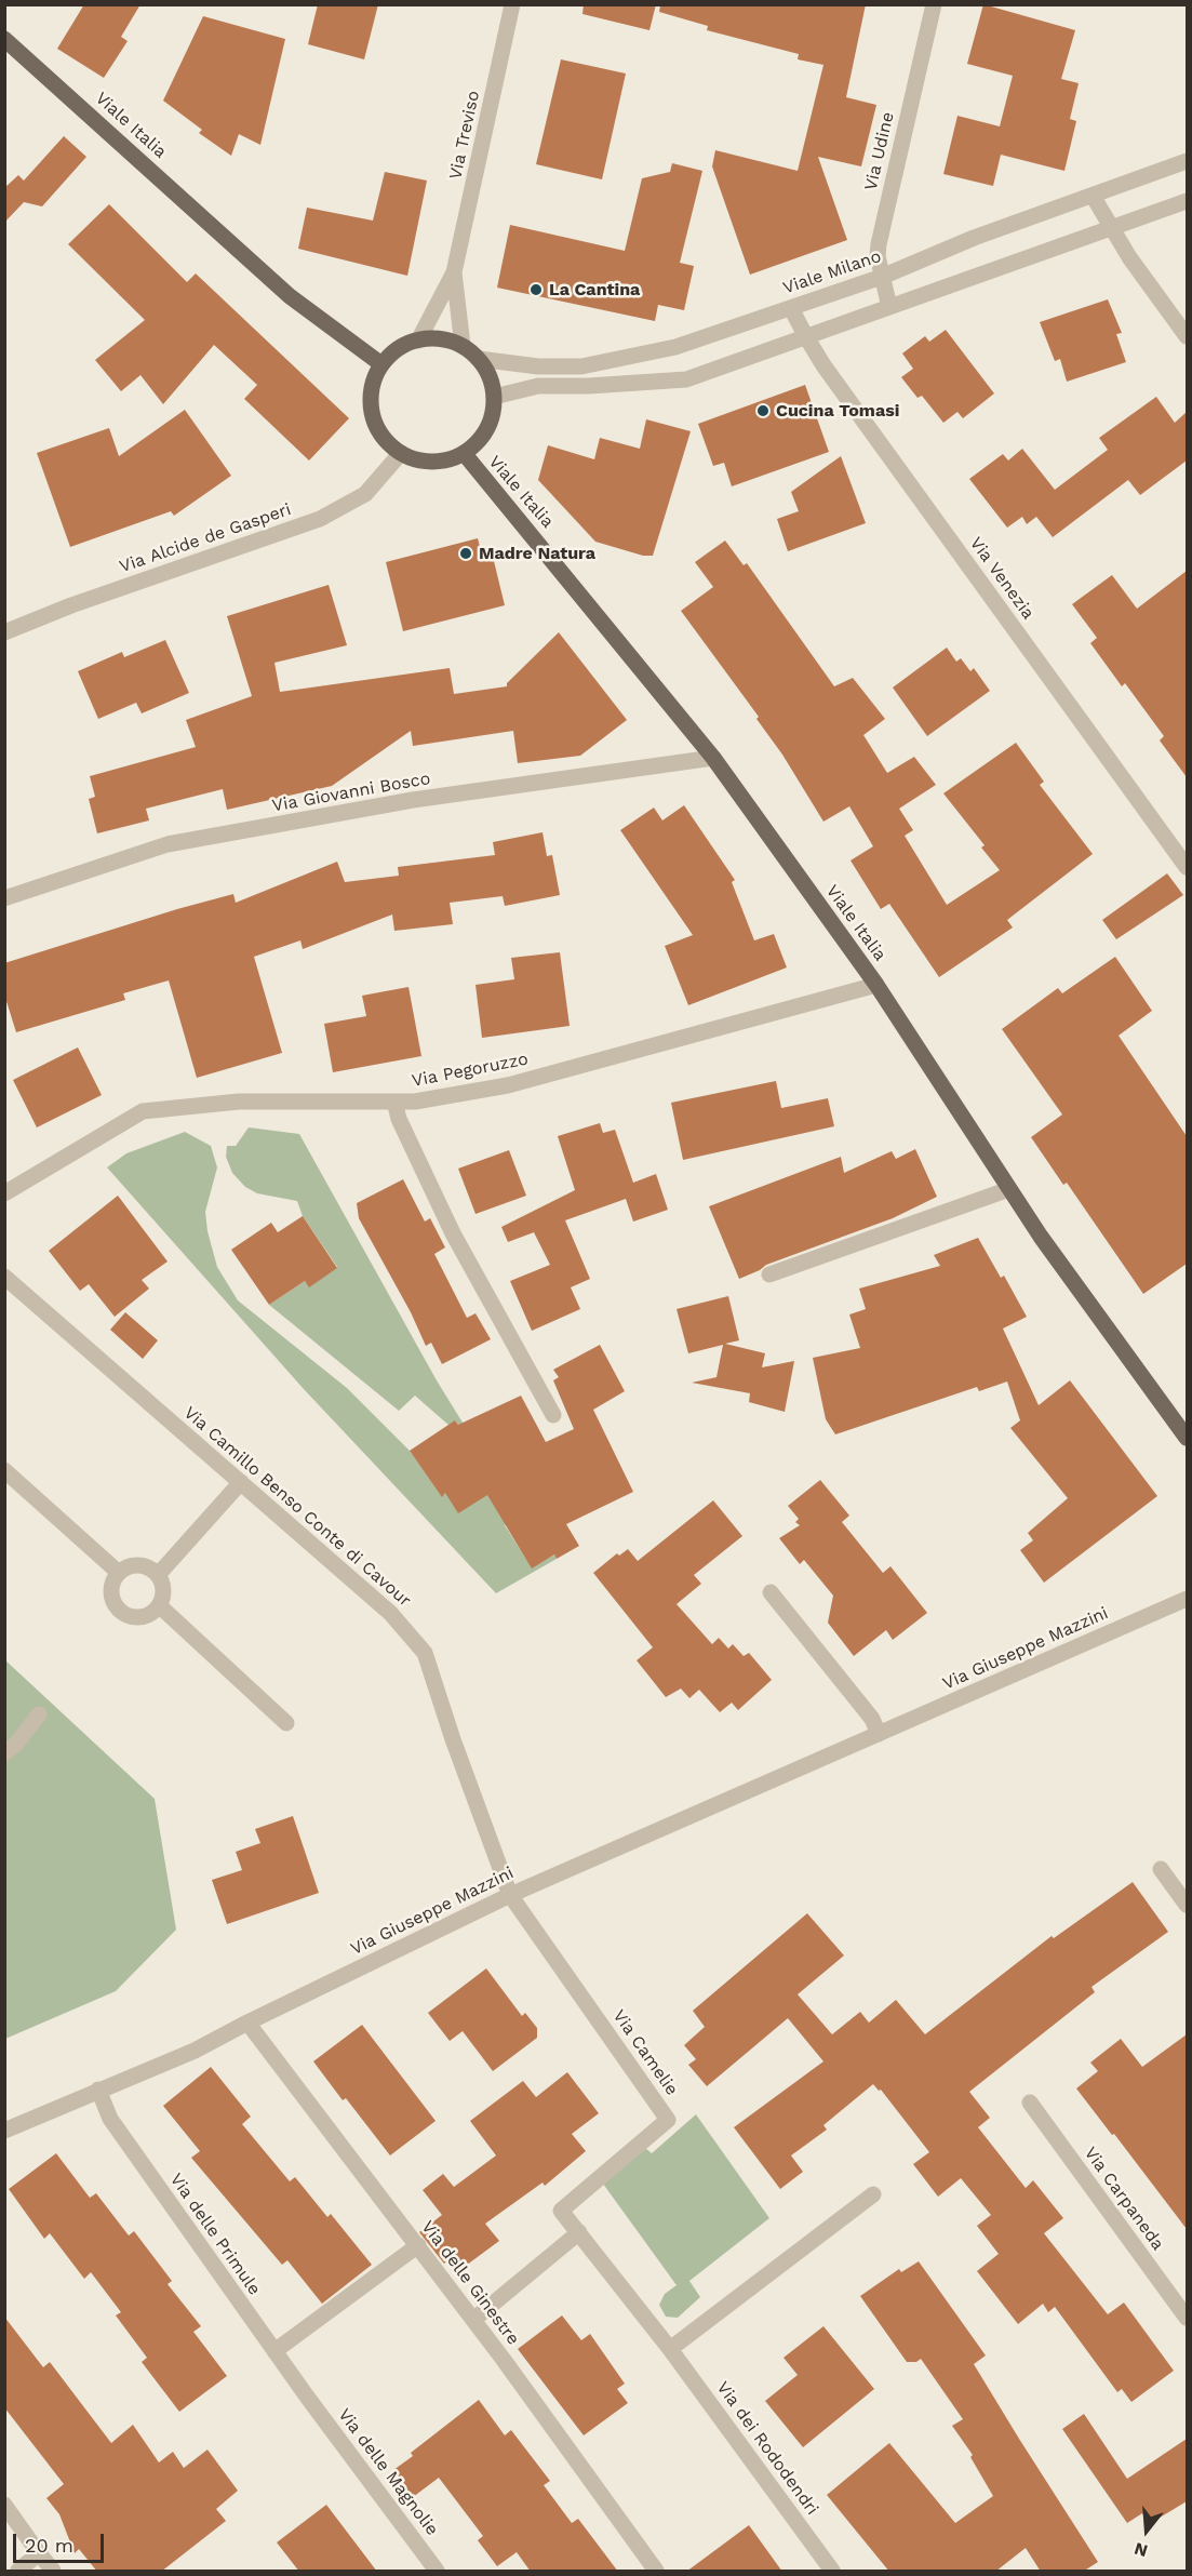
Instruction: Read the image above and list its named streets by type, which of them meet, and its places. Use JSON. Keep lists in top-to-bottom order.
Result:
{
  "streets": {
    "main road": ["Viale Italia"],
    "street": [
      "Via Treviso",
      "Via Udine",
      "Viale Milano",
      "Via Alcide de Gasperi",
      "Via Venezia",
      "Via Giovanni Bosco",
      "Via Pegoruzzo",
      "Via Camillo Benso Conte di Cavour",
      "Via Giuseppe Mazzini",
      "Via Camelie",
      "Via Carpaneda",
      "Via delle Primule",
      "Via delle Ginestre",
      "Via dei Rododendri",
      "Via delle Magnolie"
    ]
  },
  "crossings": [
    ["Viale Italia", "Via Treviso"],
    ["Viale Italia", "Viale Milano"],
    ["Viale Italia", "Via Alcide de Gasperi"],
    ["Viale Italia", "Via Giovanni Bosco"],
    ["Viale Italia", "Via Pegoruzzo"],
    ["Via Treviso", "Viale Milano"],
    ["Via Treviso", "Via Alcide de Gasperi"],
    ["Via Udine", "Viale Milano"],
    ["Viale Milano", "Via Alcide de Gasperi"],
    ["Viale Milano", "Via Venezia"],
    ["Via Camillo Benso Conte di Cavour", "Via Giuseppe Mazzini"],
    ["Via Camillo Benso Conte di Cavour", "Via Camelie"],
    ["Via Giuseppe Mazzini", "Via Camelie"],
    ["Via Giuseppe Mazzini", "Via delle Primule"],
    ["Via Giuseppe Mazzini", "Via delle Ginestre"],
    ["Via Camelie", "Via dei Rododendri"],
    ["Via delle Primule", "Via delle Magnolie"]
  ],
  "places": ["La Cantina", "Cucina Tomasi", "Madre Natura"],
  "scale_bar": "20 m",
  "north": "bottom"
}
